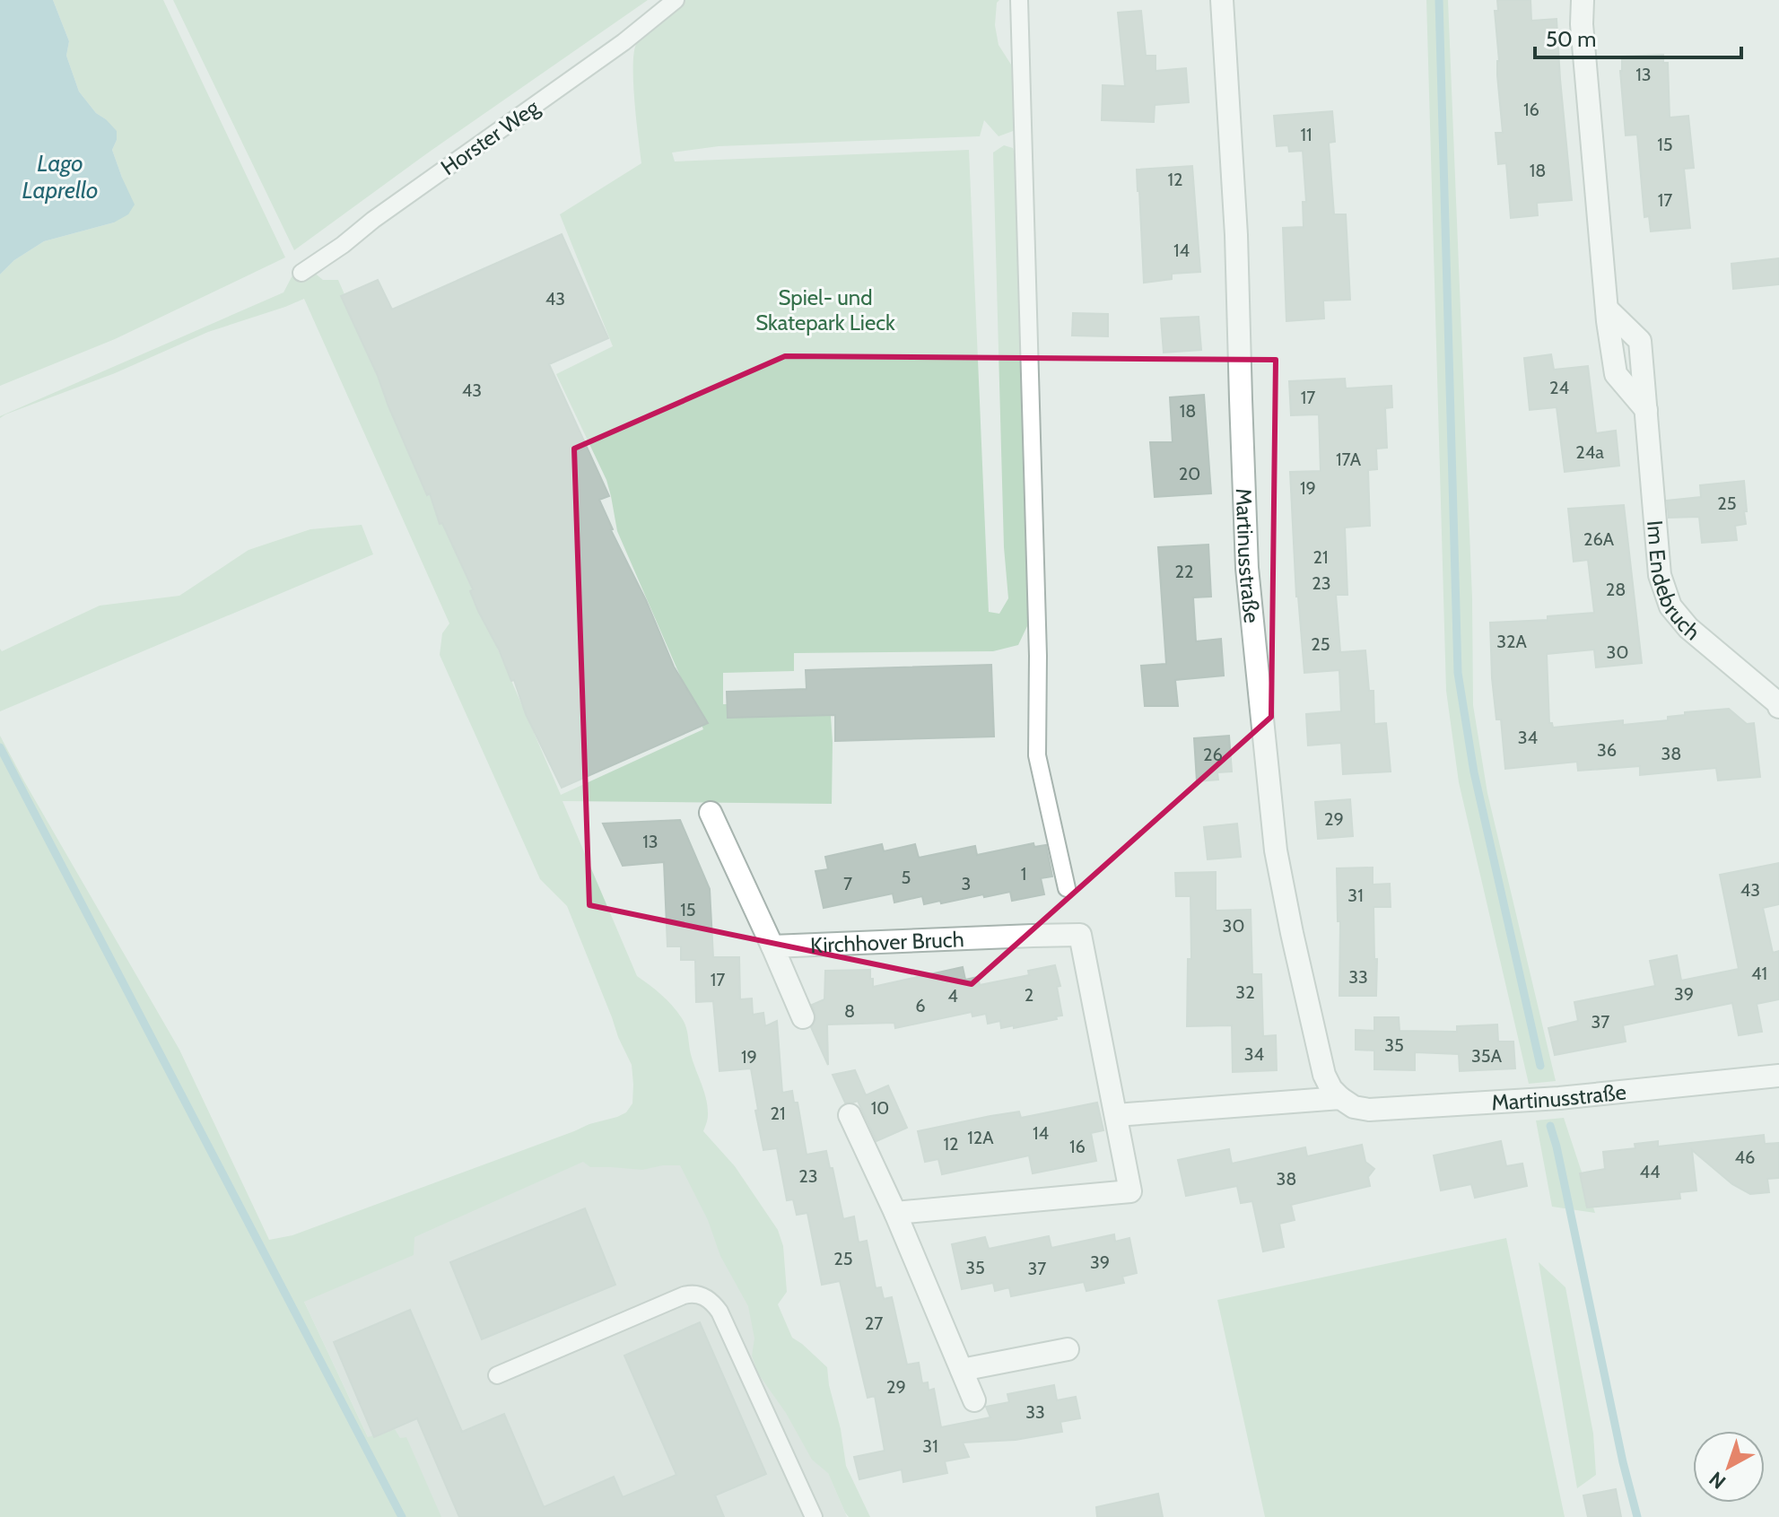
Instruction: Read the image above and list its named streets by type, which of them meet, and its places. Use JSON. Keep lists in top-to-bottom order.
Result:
{
  "streets": {
    "street": ["Martinusstraße", "Im Endebruch", "Kirchhover Bruch"],
    "lane": ["Horster Weg"]
  },
  "crossings": [
    ["Martinusstraße", "Kirchhover Bruch"]
  ],
  "water": ["Lago Laprello"],
  "parks": ["Spiel- und Skatepark Lieck"],
  "house_numbers": [
    "13",
    "16",
    "11",
    "15",
    "18",
    "12",
    "17",
    "14",
    "43",
    "24",
    "43",
    "17",
    "18",
    "24a",
    "17A",
    "20",
    "19",
    "25",
    "26A",
    "21",
    "22",
    "23",
    "28",
    "32A",
    "25",
    "30",
    "34",
    "36",
    "38",
    "26",
    "29",
    "13",
    "1",
    "5",
    "7",
    "3",
    "43",
    "31",
    "15",
    "30",
    "41",
    "33",
    "17",
    "32",
    "39",
    "2",
    "4",
    "6",
    "8",
    "37",
    "35",
    "34",
    "35A",
    "19",
    "10",
    "21",
    "14",
    "12A",
    "12",
    "16",
    "46",
    "44",
    "23",
    "38",
    "25",
    "39",
    "35",
    "37",
    "27",
    "29",
    "33",
    "31"
  ],
  "scale_bar": "50 m",
  "north": "bottom left"
}
